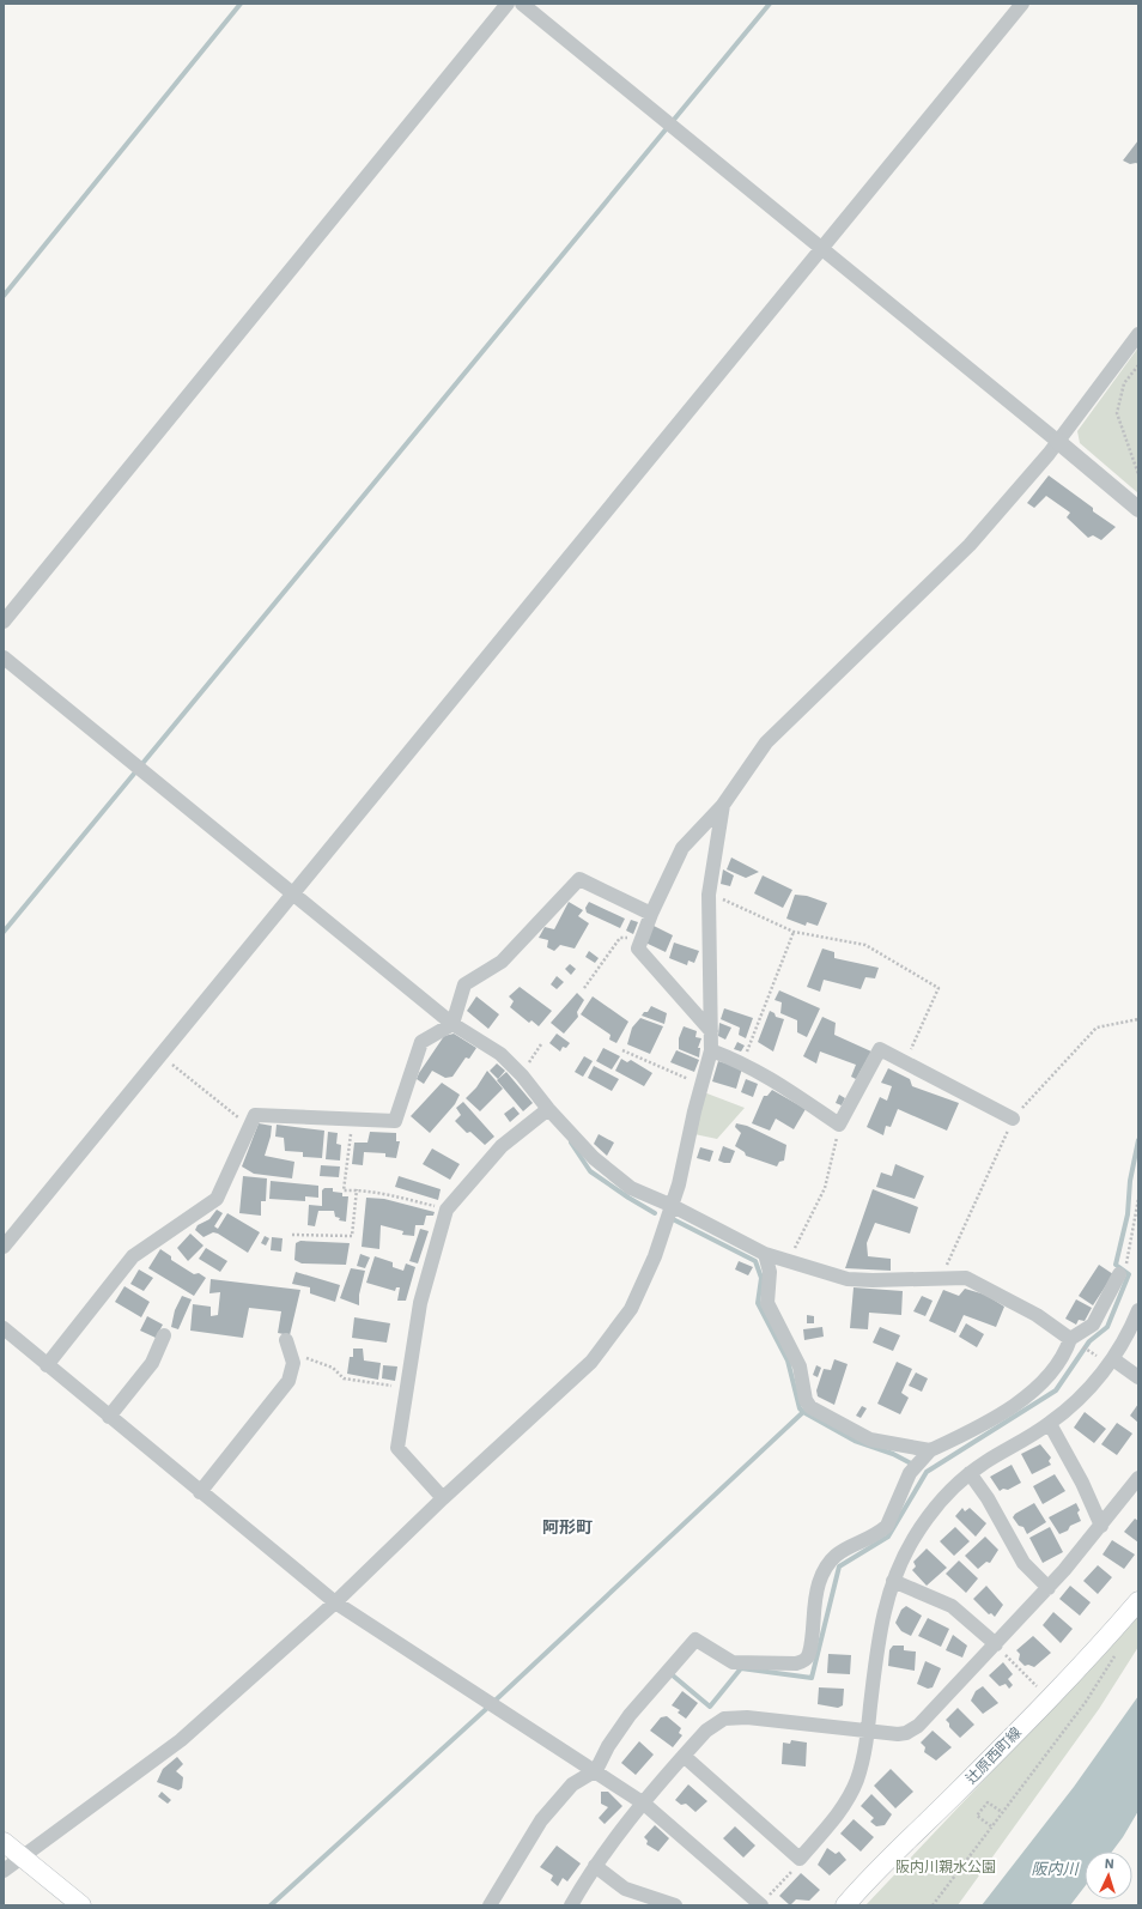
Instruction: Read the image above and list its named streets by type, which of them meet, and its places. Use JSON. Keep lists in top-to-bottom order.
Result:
{
  "streets": {
    "main road": ["辻原西町線"]
  },
  "districts": ["阿形町"],
  "water": ["阪内川"],
  "parks": ["阪内川親水公園"],
  "north": "top"
}
